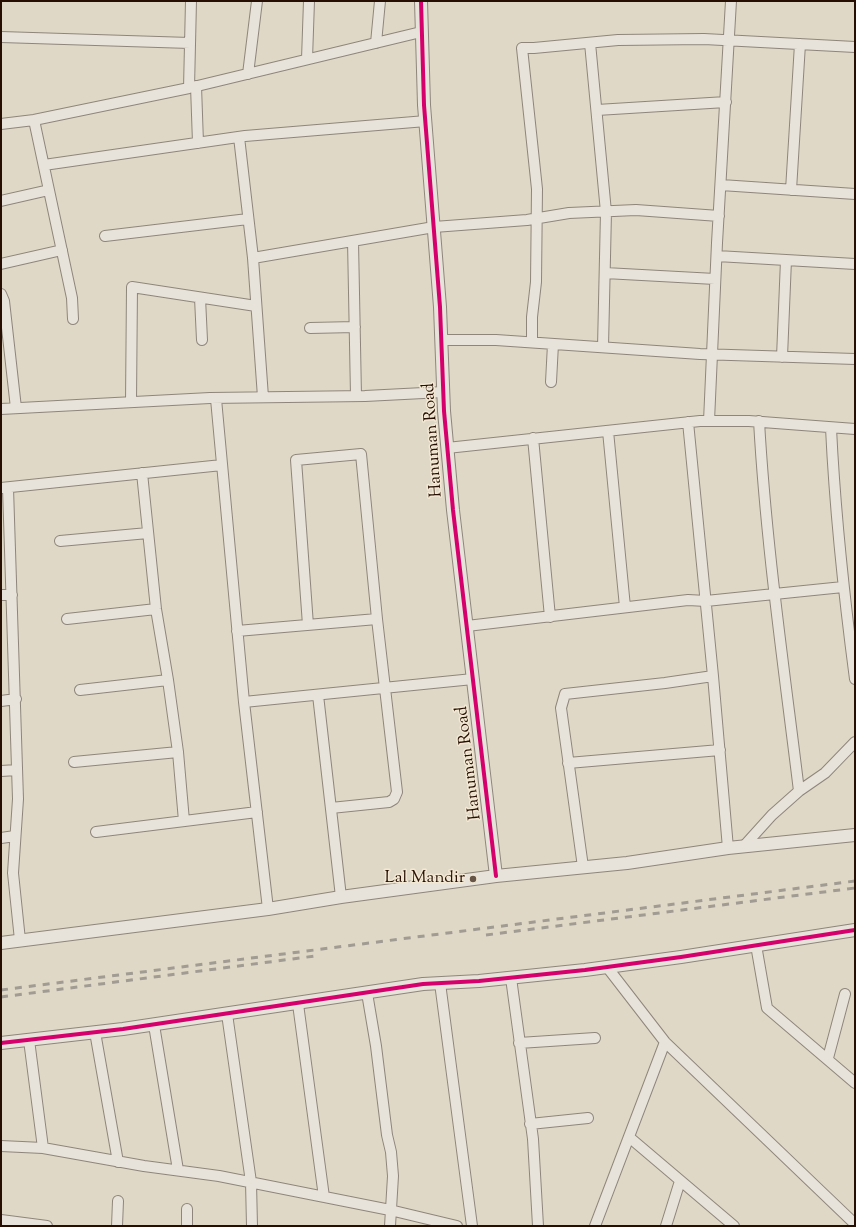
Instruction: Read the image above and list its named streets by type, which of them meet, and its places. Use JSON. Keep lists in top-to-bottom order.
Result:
{
  "streets": {
    "street": ["Hanuman Road"]
  },
  "places": ["Lal Mandir"]
}
